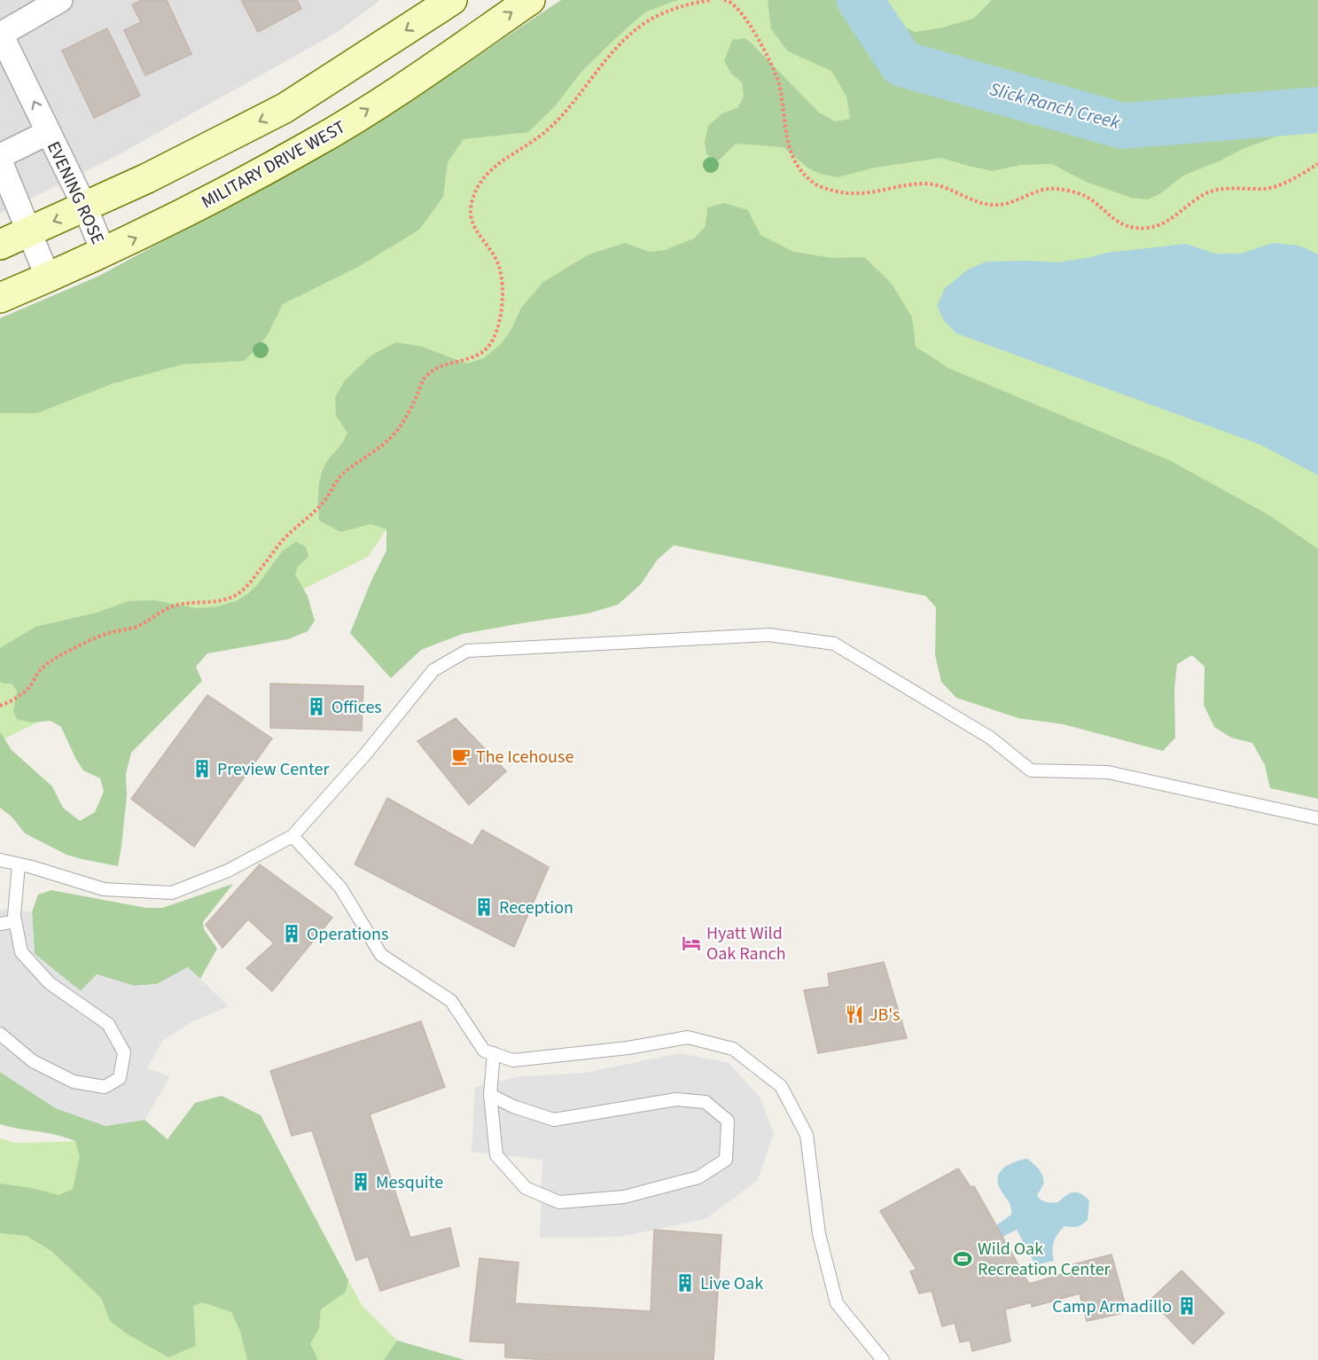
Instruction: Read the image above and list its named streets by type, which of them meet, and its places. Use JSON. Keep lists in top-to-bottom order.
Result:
{
  "streets": {
    "main road": ["MILITARY DRIVE WEST"],
    "street": ["EVENING ROSE"]
  },
  "crossings": [
    ["MILITARY DRIVE WEST", "EVENING ROSE"]
  ],
  "one_way": ["EVENING ROSE"],
  "water": ["Slick Ranch Creek"],
  "places": {
    "building": [
      "Offices",
      "Preview Center",
      "Reception",
      "Operations",
      "Mesquite",
      "Live Oak",
      "Camp Armadillo"
    ],
    "cafe": ["The Icehouse"],
    "hotel": ["Hyatt Wild Oak Ranch"],
    "restaurant": ["JB's"],
    "sports": ["Wild Oak Recreation Center"]
  }
}
